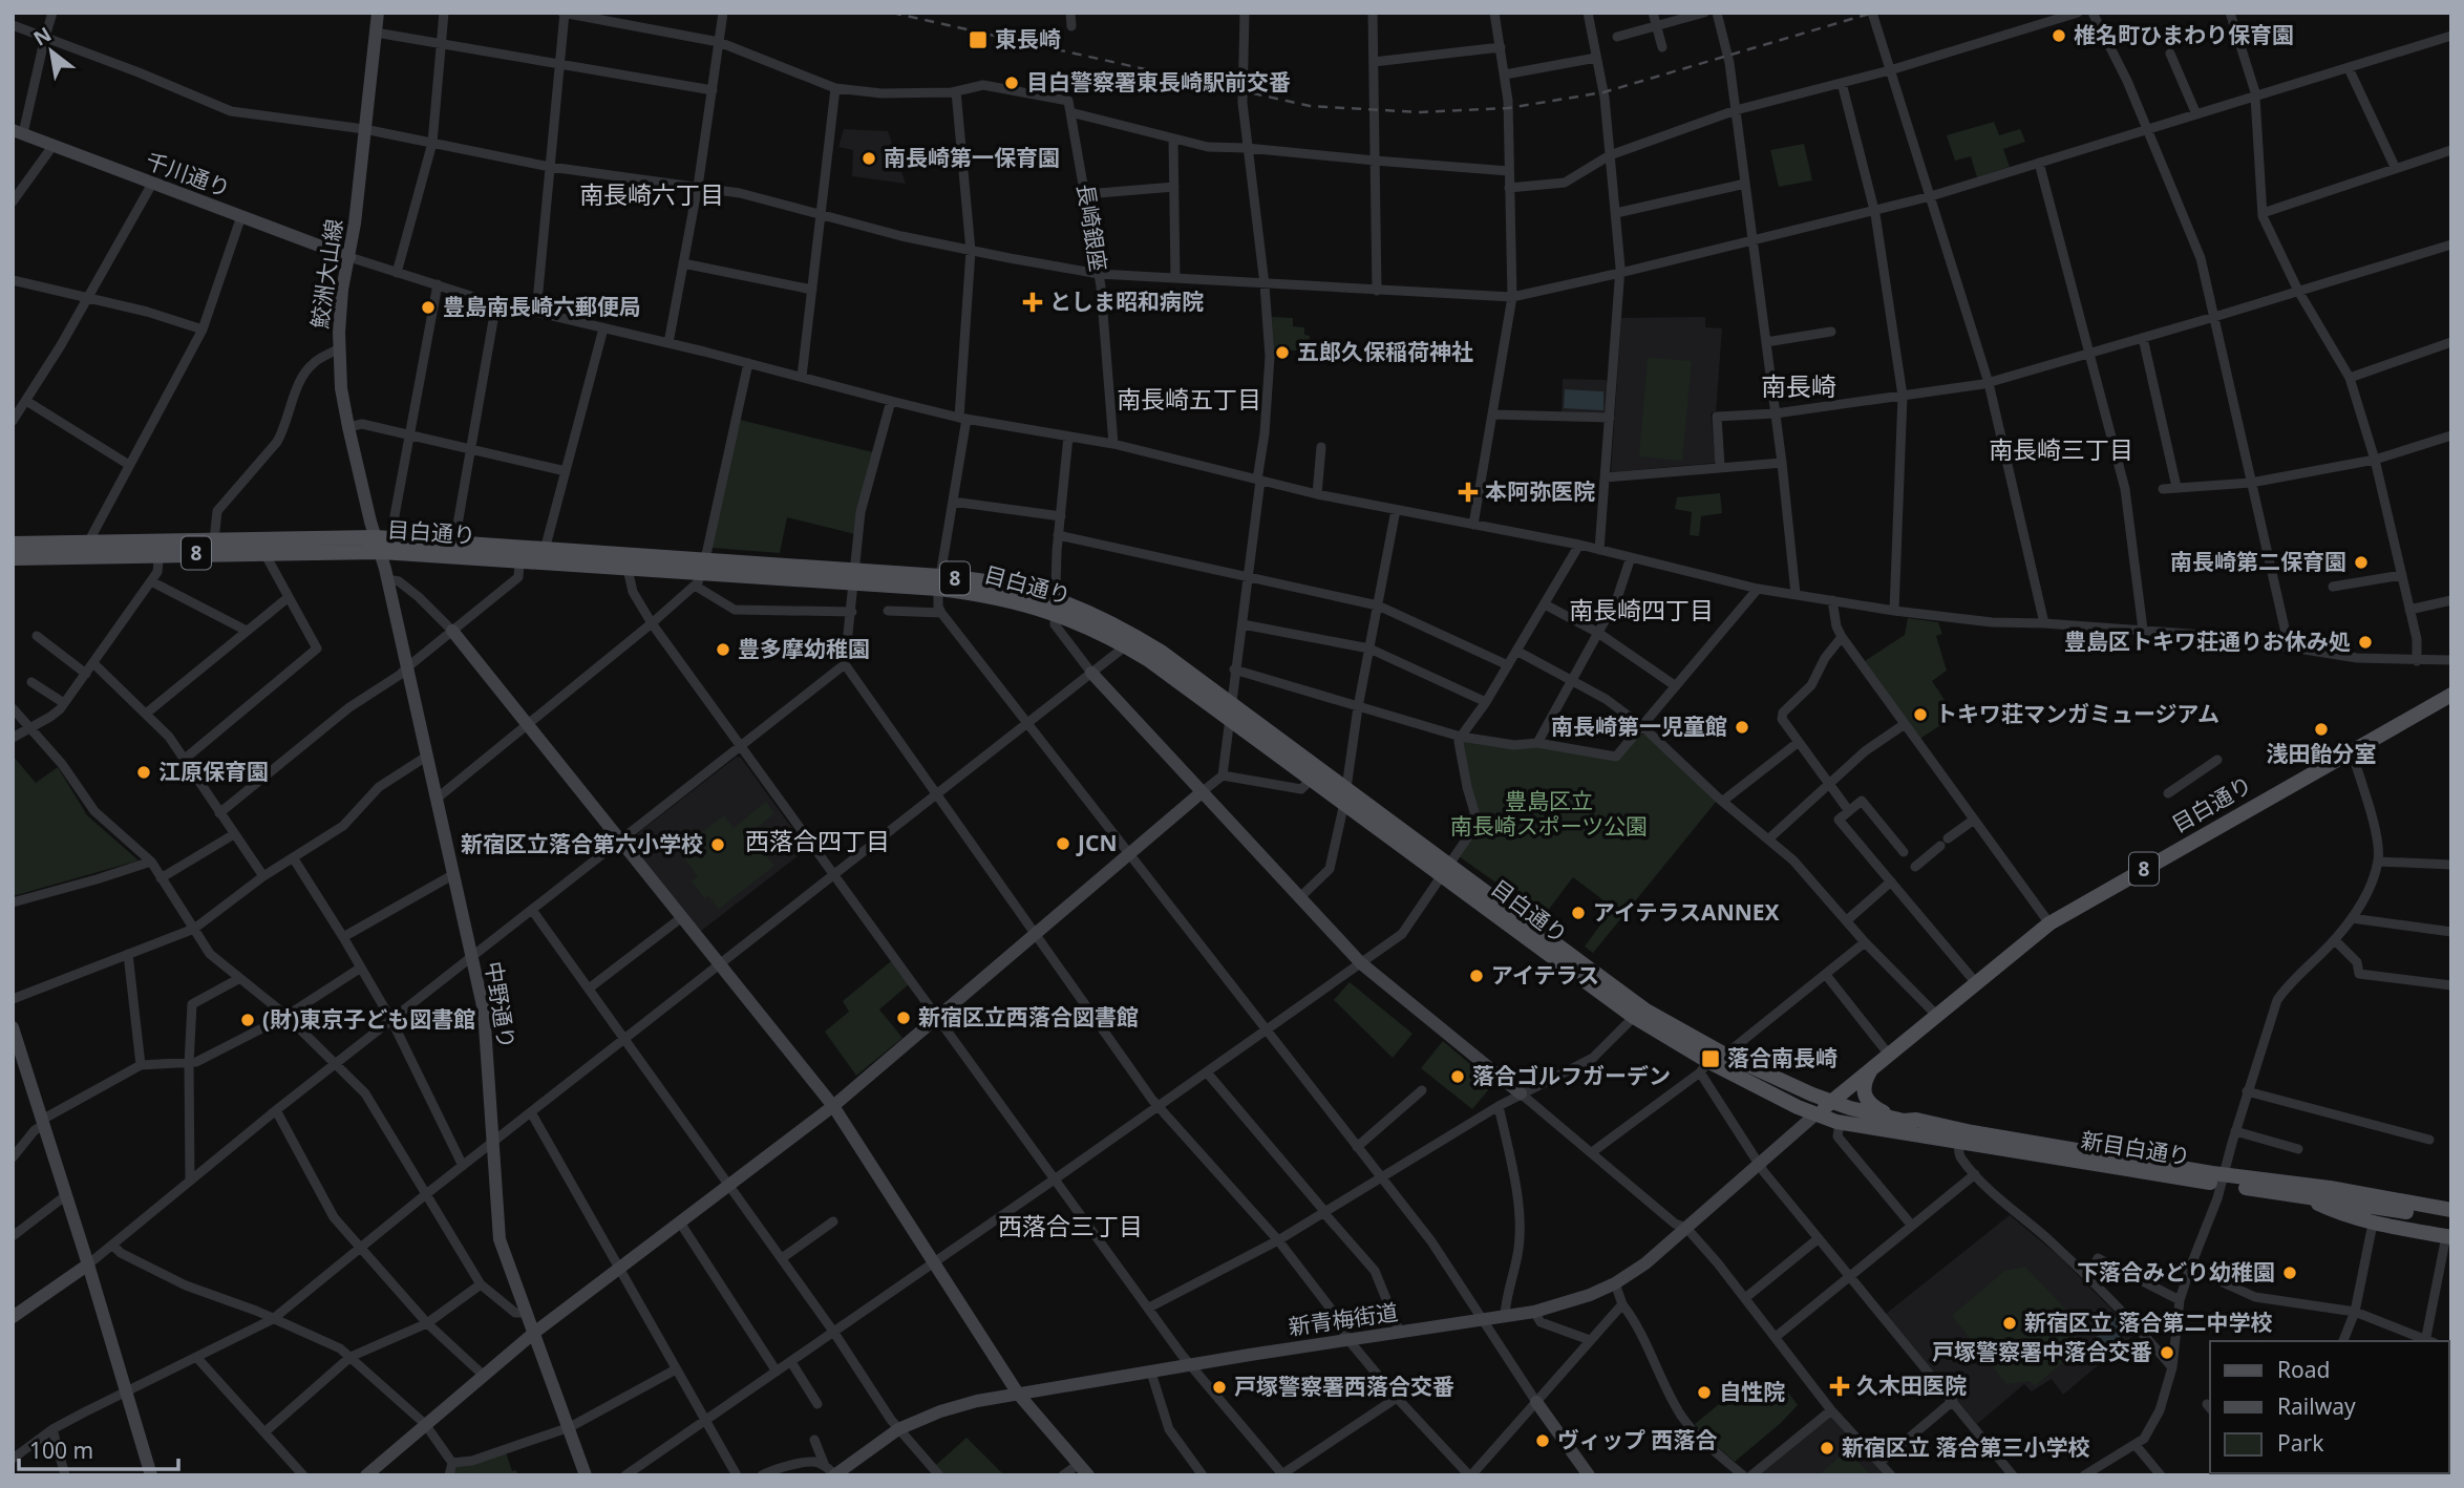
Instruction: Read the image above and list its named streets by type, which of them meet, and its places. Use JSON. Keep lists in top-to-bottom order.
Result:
{
  "streets": {
    "main road": ["目白通り", "8", "新目白通り"],
    "street": [
      "千川通り",
      "長崎銀座",
      "鮫洲大山線",
      "中野通り",
      "新青梅街道"
    ]
  },
  "crossings": [
    ["千川通り", "鮫洲大山線"],
    ["鮫洲大山線", "目白通り"],
    ["鮫洲大山線", "中野通り"],
    ["目白通り", "8"],
    ["目白通り", "中野通り"],
    ["目白通り", "新目白通り"],
    ["目白通り", "新青梅街道"],
    ["8", "新目白通り"],
    ["新目白通り", "新青梅街道"]
  ],
  "districts": [
    "南長崎六丁目",
    "南長崎",
    "南長崎五丁目",
    "南長崎三丁目",
    "南長崎四丁目",
    "西落合四丁目",
    "西落合三丁目"
  ],
  "parks": ["豊島区立 南長崎スポーツ公園"],
  "places": {
    "other": [
      "椎名町ひまわり保育園",
      "目白警察署東長崎駅前交番",
      "南長崎第一保育園",
      "豊島南長崎六郵便局",
      "五郎久保稲荷神社",
      "南長崎第二保育園",
      "豊島区トキワ荘通りお休み処",
      "豊多摩幼稚園",
      "トキワ荘マンガミュージアム",
      "南長崎第一児童館",
      "浅田飴分室",
      "江原保育園",
      "JCN",
      "新宿区立落合第六小学校",
      "アイテラスANNEX",
      "アイテラス",
      "新宿区立西落合図書館",
      "(財)東京子ども図書館",
      "落合ゴルフガーデン",
      "下落合みどり幼稚園",
      "新宿区立 落合第二中学校",
      "戸塚警察署中落合交番",
      "戸塚警察署西落合交番",
      "自性院",
      "ヴィップ 西落合",
      "新宿区立 落合第三小学校"
    ],
    "transit": ["東長崎", "落合南長崎"],
    "health": ["としま昭和病院", "本阿弥医院", "久木田医院"]
  },
  "legend": ["Road", "Railway", "Park"],
  "scale_bar": "100 m",
  "north": "top left"
}
